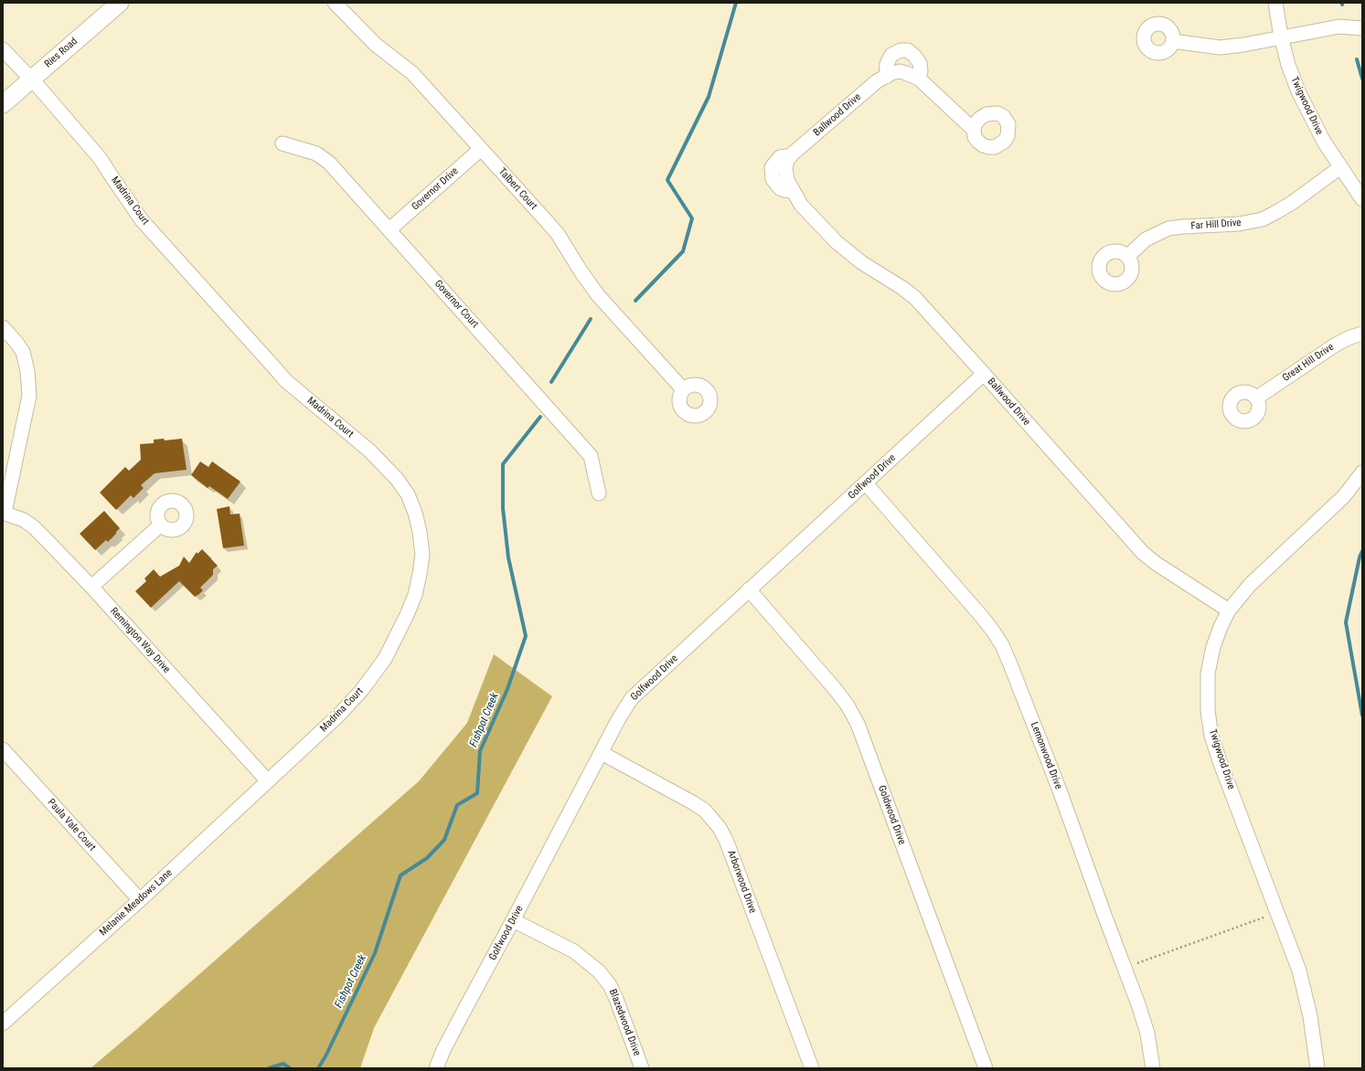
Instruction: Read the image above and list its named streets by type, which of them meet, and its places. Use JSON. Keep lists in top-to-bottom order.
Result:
{
  "streets": {
    "street": [
      "Ries Road",
      "Twigwood Drive",
      "Ballwood Drive",
      "Governor Drive",
      "Talbert Court",
      "Madrina Court",
      "Far Hill Drive",
      "Governor Court",
      "Great Hill Drive",
      "Golfwood Drive",
      "Remington Way Drive",
      "Lemonwood Drive",
      "Goldwood Drive",
      "Paula Vale Court",
      "Arborwood Drive",
      "Melanie Meadows Lane",
      "Blazedwood Drive"
    ]
  },
  "crossings": [
    ["Ries Road", "Madrina Court"],
    ["Twigwood Drive", "Ballwood Drive"],
    ["Twigwood Drive", "Far Hill Drive"],
    ["Ballwood Drive", "Golfwood Drive"],
    ["Governor Drive", "Talbert Court"],
    ["Governor Drive", "Governor Court"],
    ["Madrina Court", "Remington Way Drive"],
    ["Madrina Court", "Melanie Meadows Lane"],
    ["Golfwood Drive", "Lemonwood Drive"],
    ["Golfwood Drive", "Goldwood Drive"],
    ["Golfwood Drive", "Arborwood Drive"],
    ["Golfwood Drive", "Blazedwood Drive"],
    ["Remington Way Drive", "Melanie Meadows Lane"],
    ["Paula Vale Court", "Melanie Meadows Lane"]
  ],
  "water": ["Fishpot Creek"]
}
